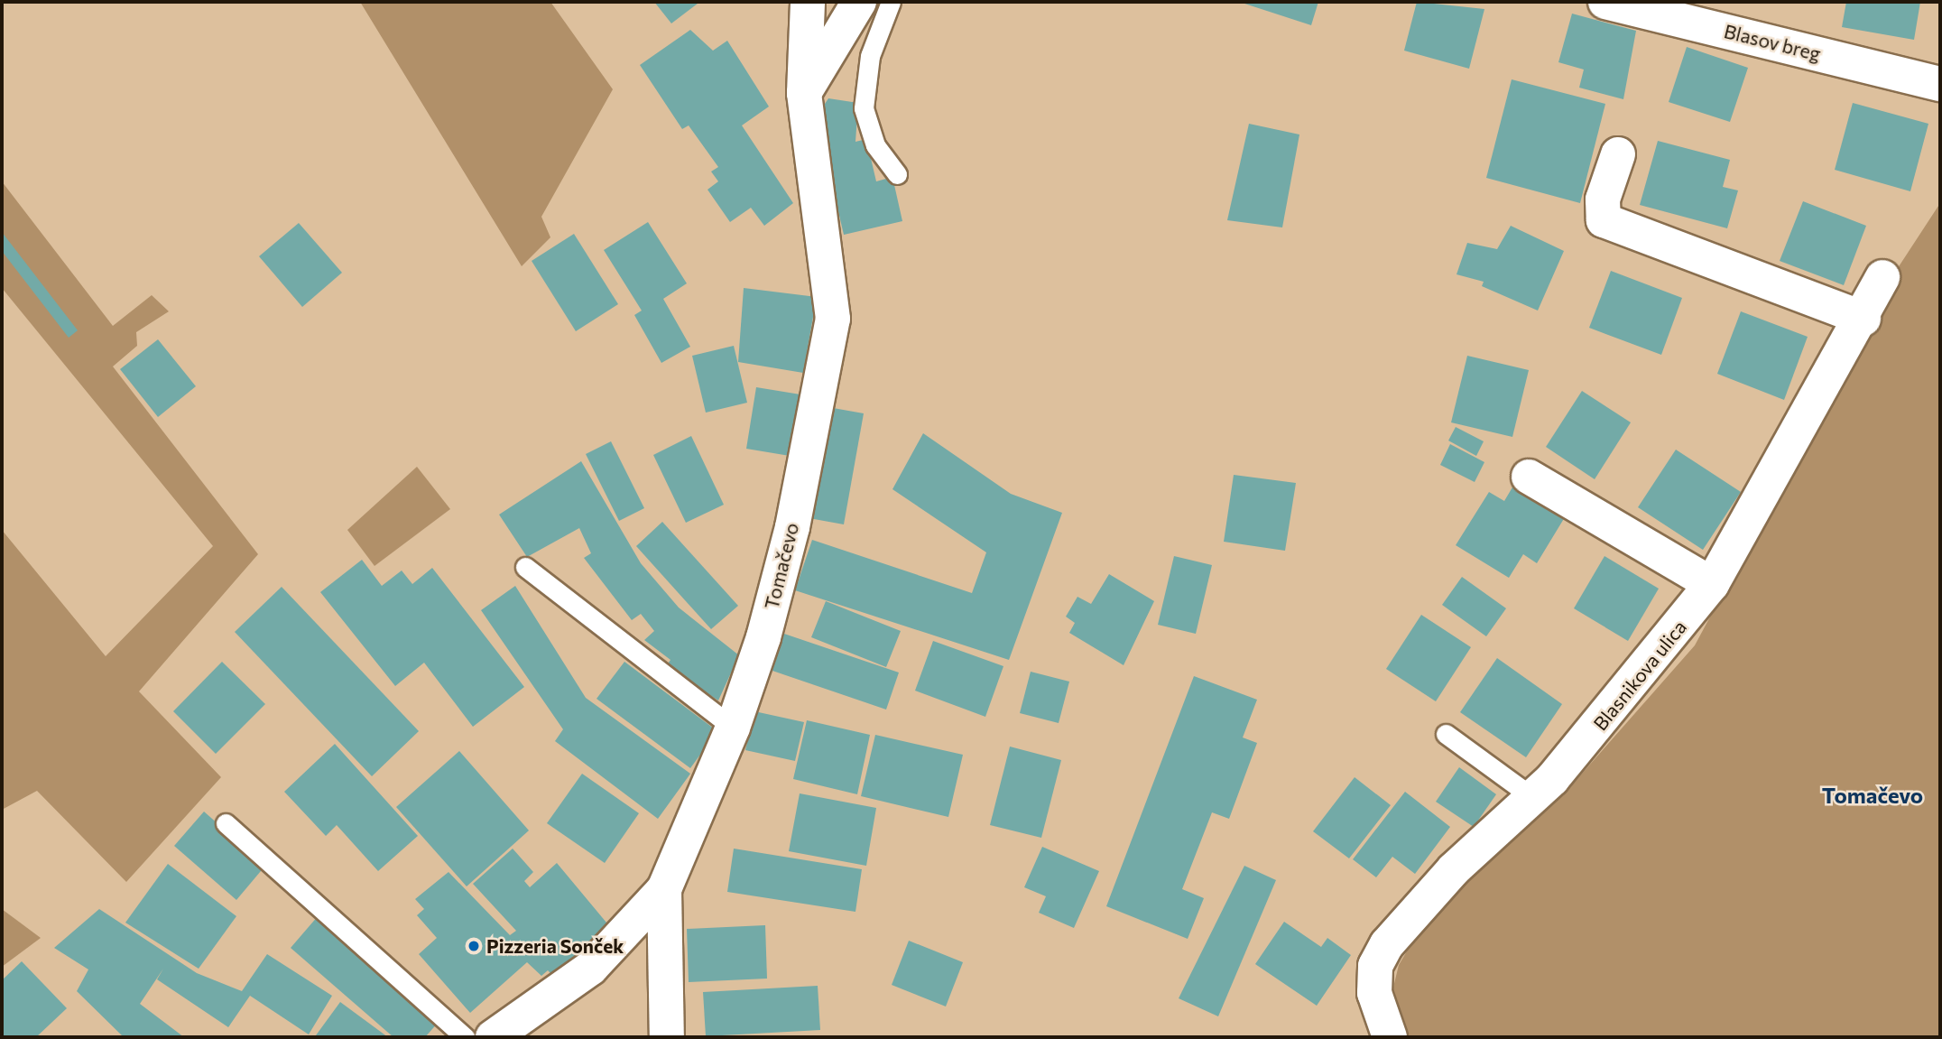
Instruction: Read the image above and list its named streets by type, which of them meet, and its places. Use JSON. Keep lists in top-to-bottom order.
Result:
{
  "streets": {
    "street": ["Blasov breg", "Tomačevo", "Blasnikova ulica"]
  },
  "districts": ["Tomačevo"],
  "places": ["Pizzeria Sonček"]
}
